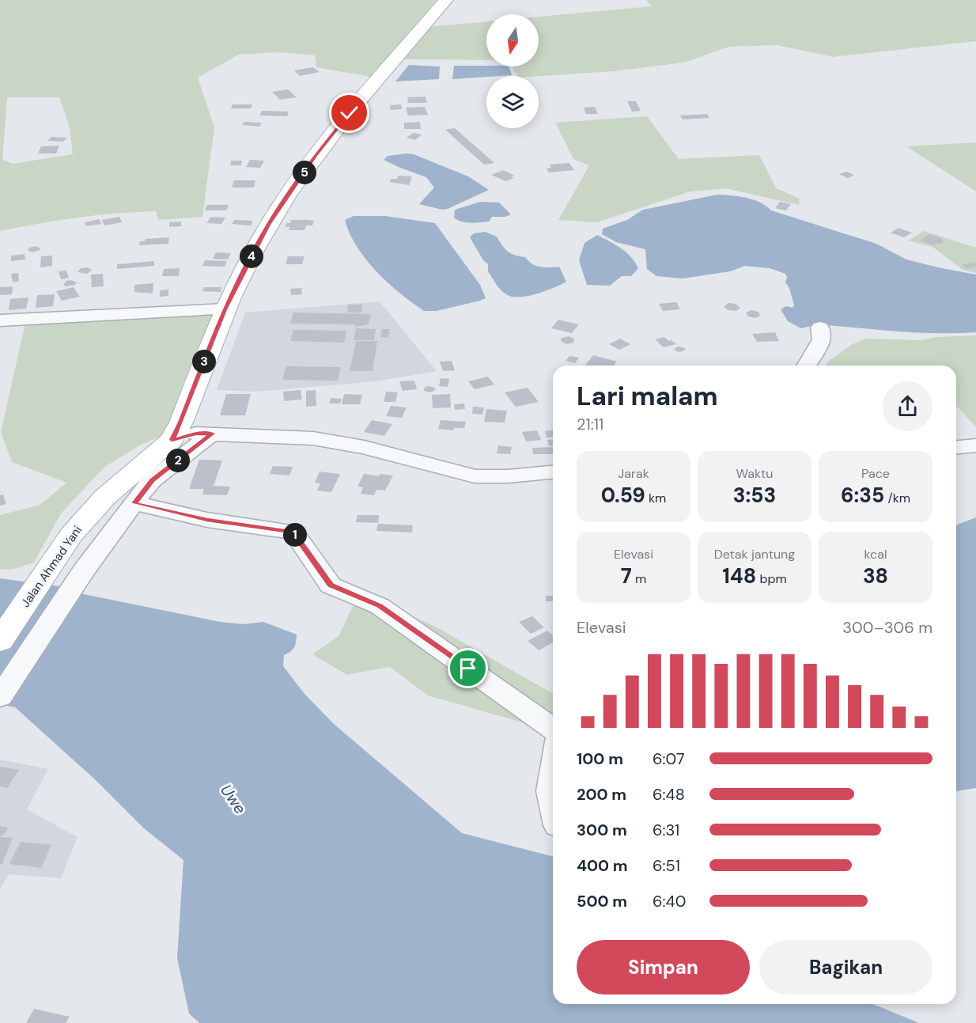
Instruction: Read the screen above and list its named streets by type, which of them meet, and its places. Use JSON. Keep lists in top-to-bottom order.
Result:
{
  "streets": {
    "main road": ["Jalan Ahmad Yani"]
  },
  "water": ["Uwe"],
  "north": "bottom",
  "page": {
    "pins": [
      "5",
      "4",
      "3",
      "2",
      "1"
    ],
    "heading": ["Lari malam", "21:11"],
    "stats": [
      ["Jarak", "0.59 km"],
      ["Waktu", "3:53"],
      ["Pace", "6:35 /km"],
      ["Elevasi", "7 m"],
      ["Detak jantung", "148 bpm"],
      ["kcal", "38"]
    ],
    "chart": ["Elevasi", "300–306 m"],
    "list": [
      {
        "name": "100 m",
        "note": "6:07"
      },
      {
        "name": "200 m",
        "note": "6:48"
      },
      {
        "name": "300 m",
        "note": "6:31"
      },
      {
        "name": "400 m",
        "note": "6:51"
      },
      {
        "name": "500 m",
        "note": "6:40"
      }
    ],
    "buttons": ["Simpan", "Bagikan"]
  }
}
